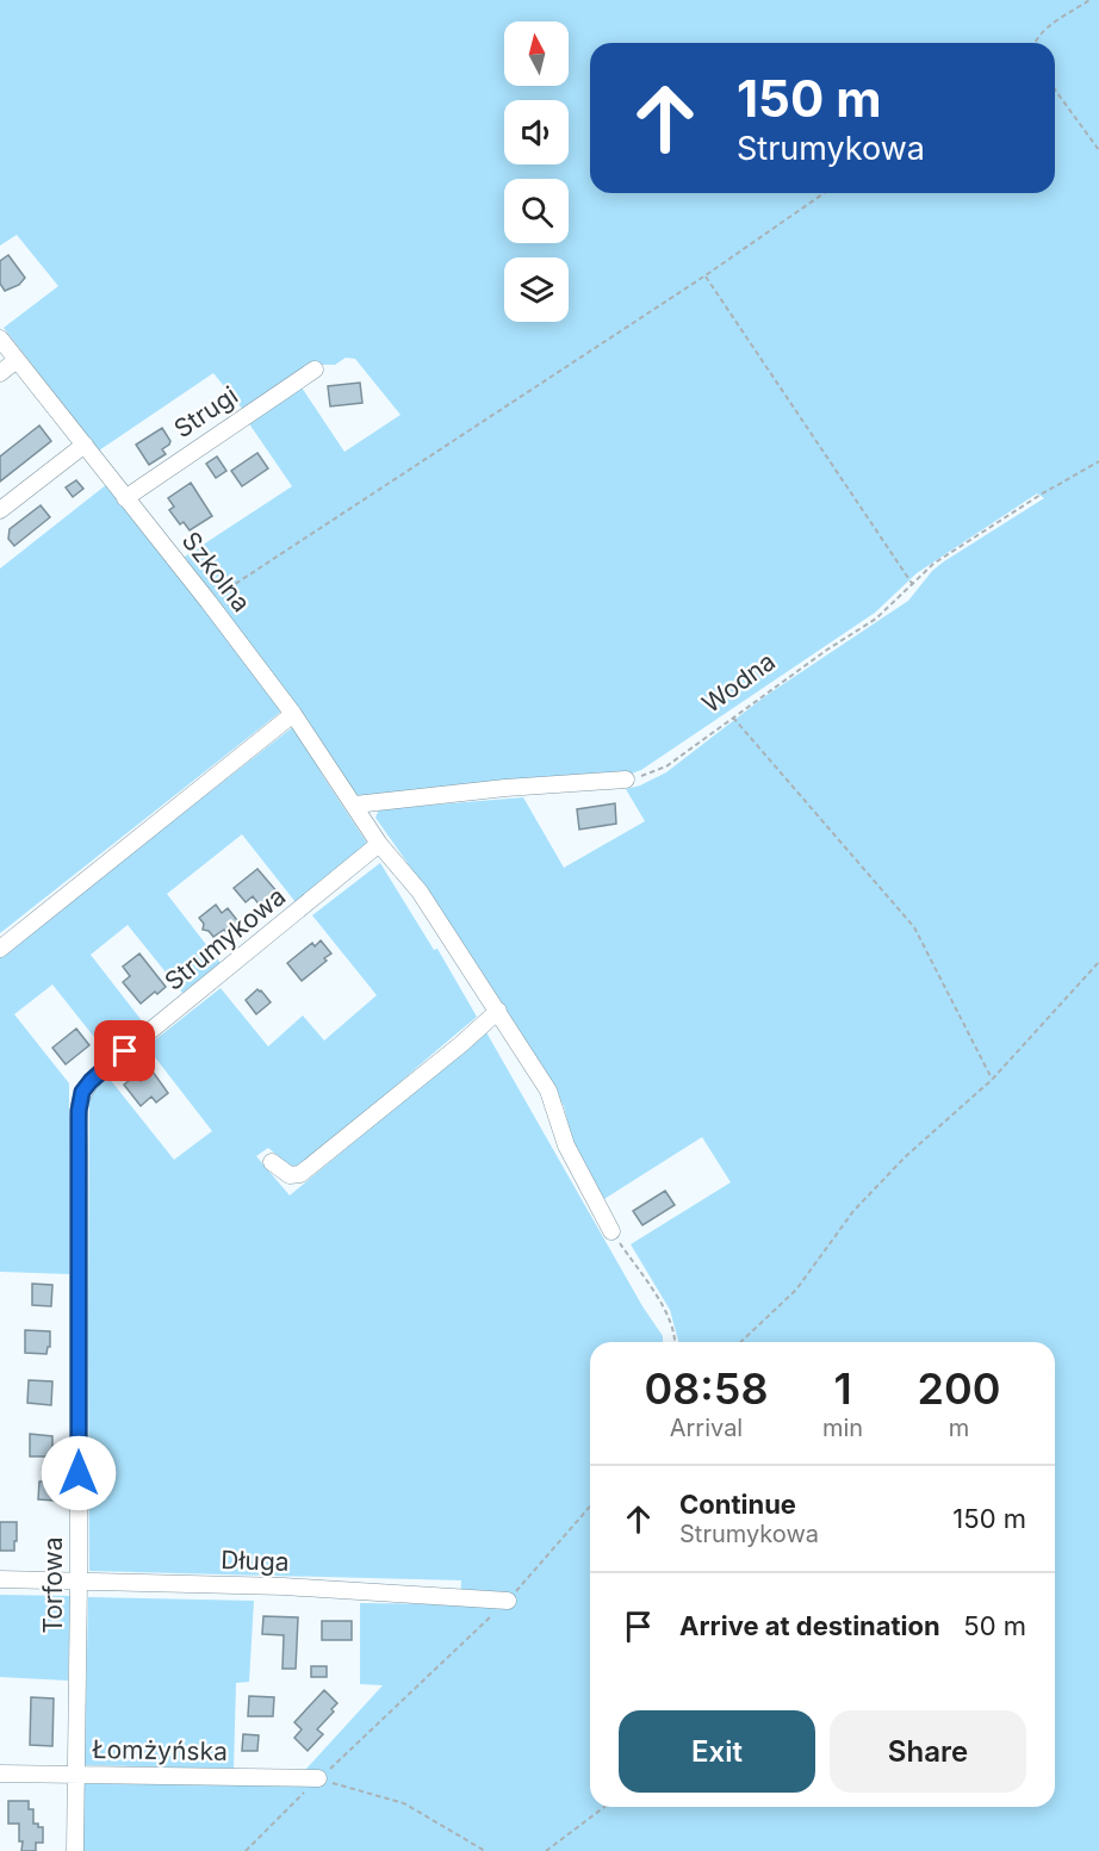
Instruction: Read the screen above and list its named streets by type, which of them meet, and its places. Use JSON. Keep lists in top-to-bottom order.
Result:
{
  "streets": {
    "street": [
      "Strugi",
      "Szkolna",
      "Strumykowa",
      "Długa",
      "Torfowa",
      "Łomżyńska"
    ],
    "path": ["Wodna"]
  },
  "crossings": [
    ["Strugi", "Szkolna"],
    ["Szkolna", "Strumykowa"],
    ["Strumykowa", "Torfowa"],
    ["Długa", "Torfowa"],
    ["Torfowa", "Łomżyńska"]
  ],
  "north": "top",
  "page": {
    "turn": ["150 m", "Strumykowa"],
    "eta": [
      "08:58",
      "Arrival",
      "1",
      "min",
      "200",
      "m"
    ],
    "list": [
      {
        "name": "Continue",
        "note": "Strumykowa",
        "value": "150 m"
      },
      {
        "name": "Arrive at destination",
        "value": "50 m"
      }
    ],
    "buttons": ["Exit", "Share"]
  }
}
